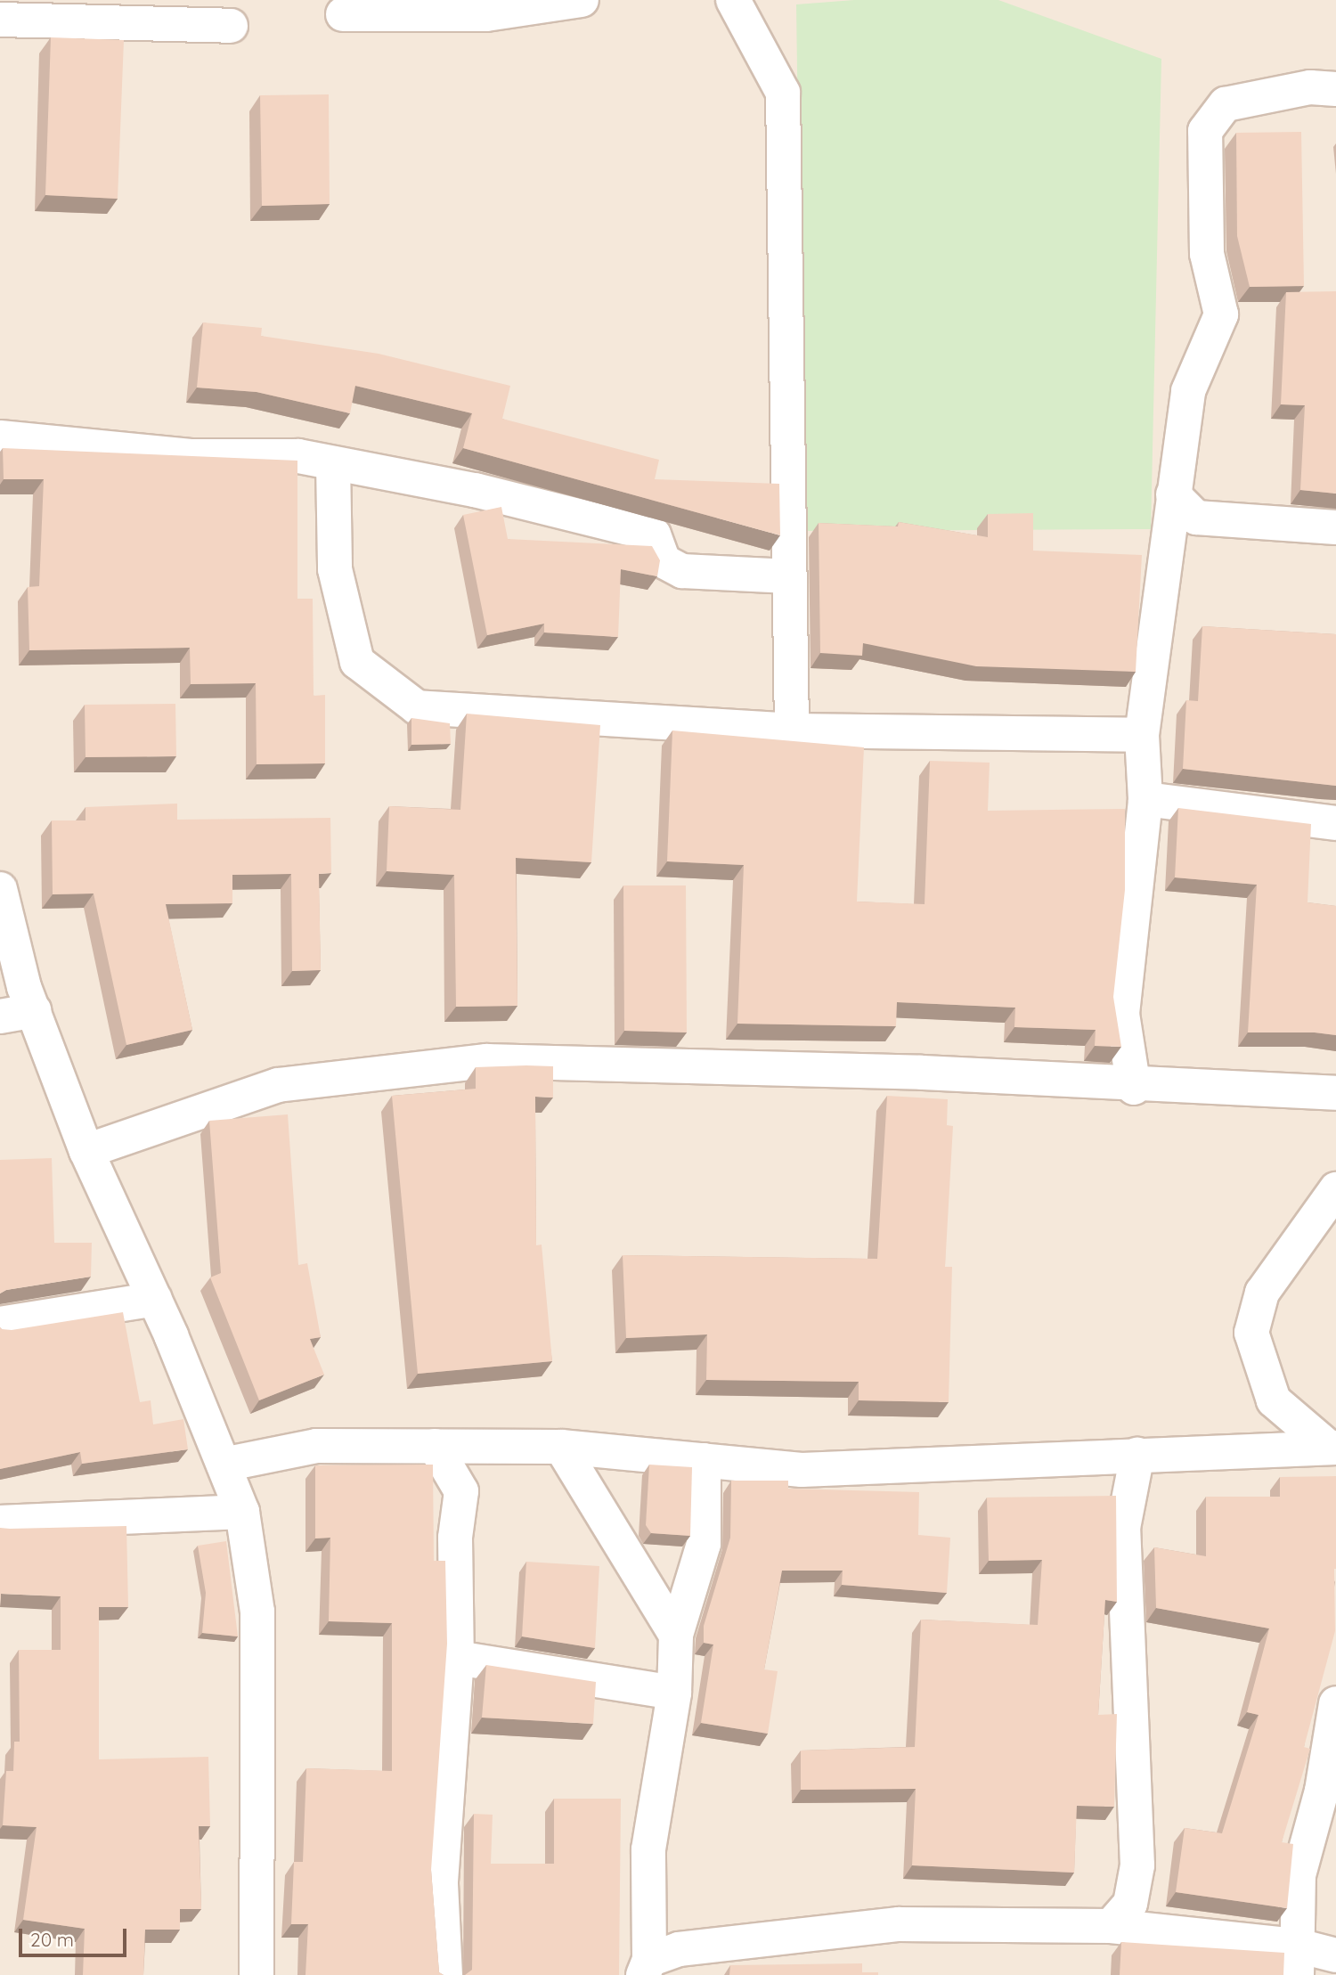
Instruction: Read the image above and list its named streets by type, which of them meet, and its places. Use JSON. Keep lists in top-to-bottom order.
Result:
{
  "scale_bar": "20 m"
}
